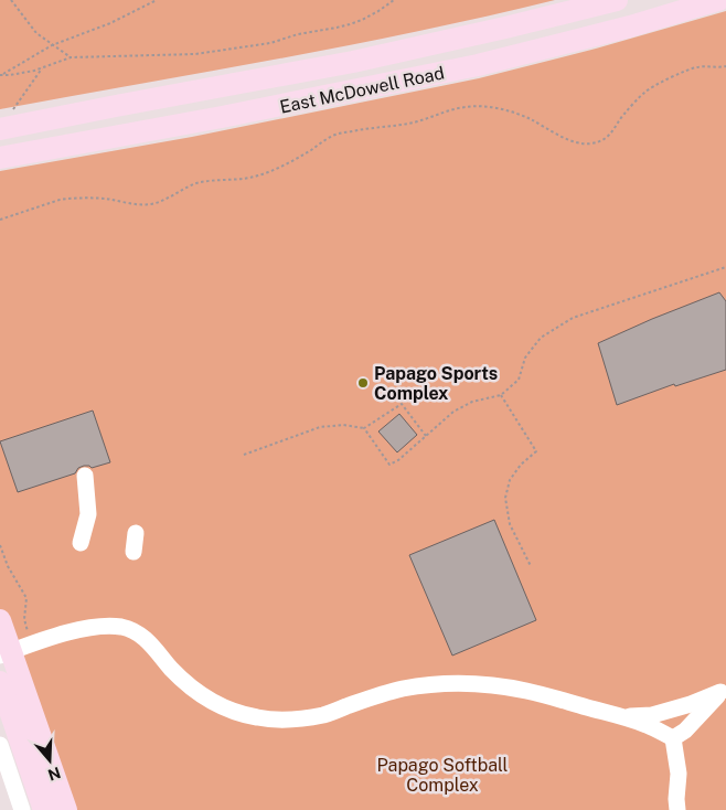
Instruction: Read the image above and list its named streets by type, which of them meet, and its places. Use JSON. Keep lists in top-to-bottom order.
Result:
{
  "streets": {
    "main road": ["East McDowell Road"]
  },
  "parks": ["Papago Softball Complex"],
  "places": ["Papago Sports Complex"],
  "north": "bottom"
}
